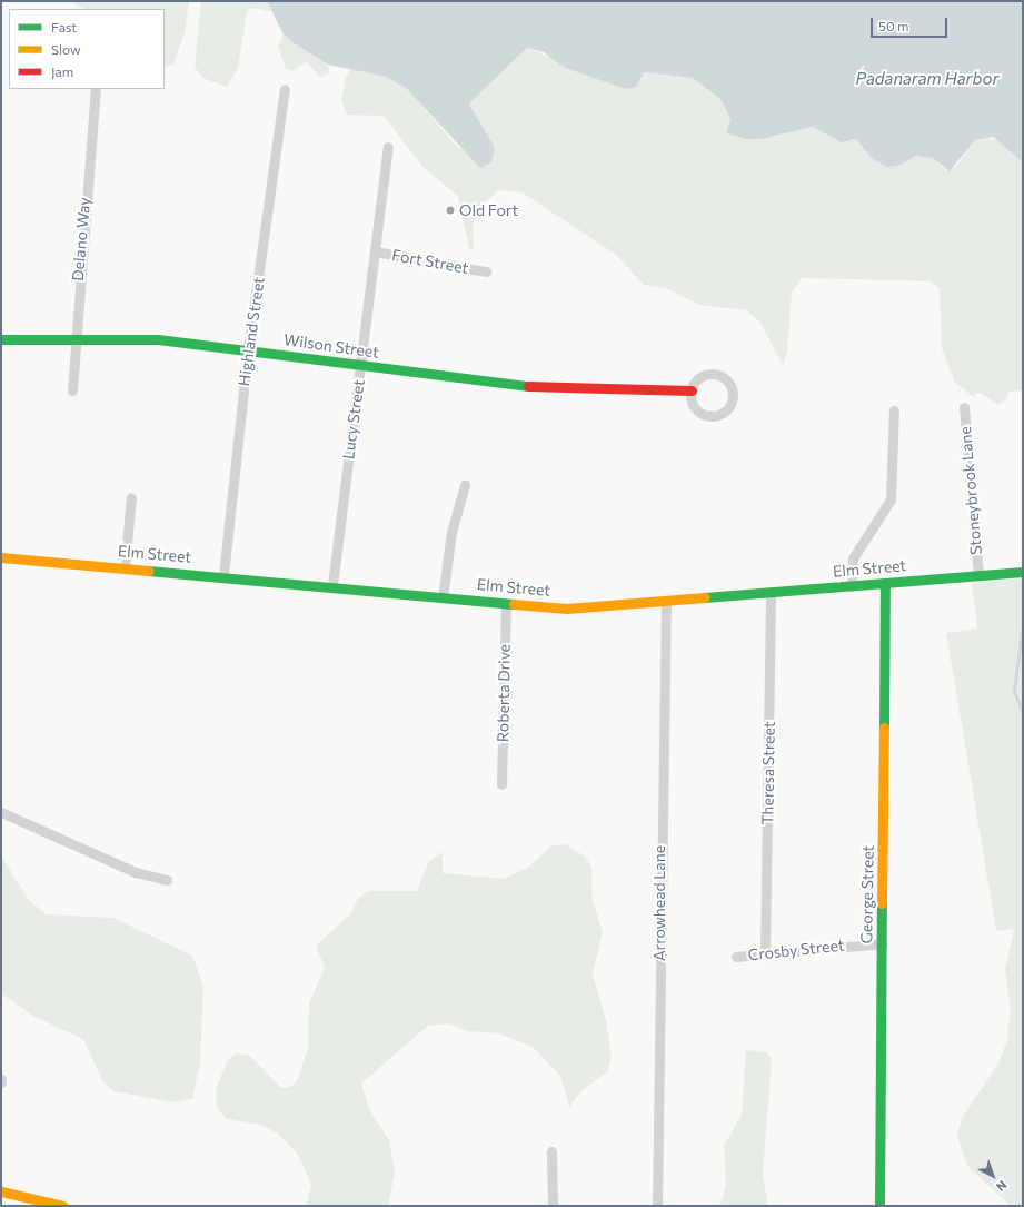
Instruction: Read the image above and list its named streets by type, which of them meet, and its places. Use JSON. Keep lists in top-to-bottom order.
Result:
{
  "streets": {
    "street": [
      "Delano Way",
      "Fort Street",
      "Highland Street",
      "Wilson Street",
      "Lucy Street",
      "Stoneybrook Lane",
      "Elm Street",
      "Roberta Drive",
      "Theresa Street",
      "George Street",
      "Arrowhead Lane",
      "Crosby Street"
    ]
  },
  "crossings": [
    ["Delano Way", "Wilson Street"],
    ["Fort Street", "Lucy Street"],
    ["Highland Street", "Wilson Street"],
    ["Highland Street", "Elm Street"],
    ["Wilson Street", "Lucy Street"],
    ["Lucy Street", "Elm Street"],
    ["Stoneybrook Lane", "Elm Street"],
    ["Elm Street", "Roberta Drive"],
    ["Elm Street", "Theresa Street"],
    ["Elm Street", "George Street"],
    ["Elm Street", "Arrowhead Lane"],
    ["Theresa Street", "Crosby Street"],
    ["George Street", "Crosby Street"]
  ],
  "water": ["Padanaram Harbor"],
  "places": ["Old Fort"],
  "legend": ["Fast", "Slow", "Jam"],
  "scale_bar": "50 m",
  "north": "bottom right"
}
